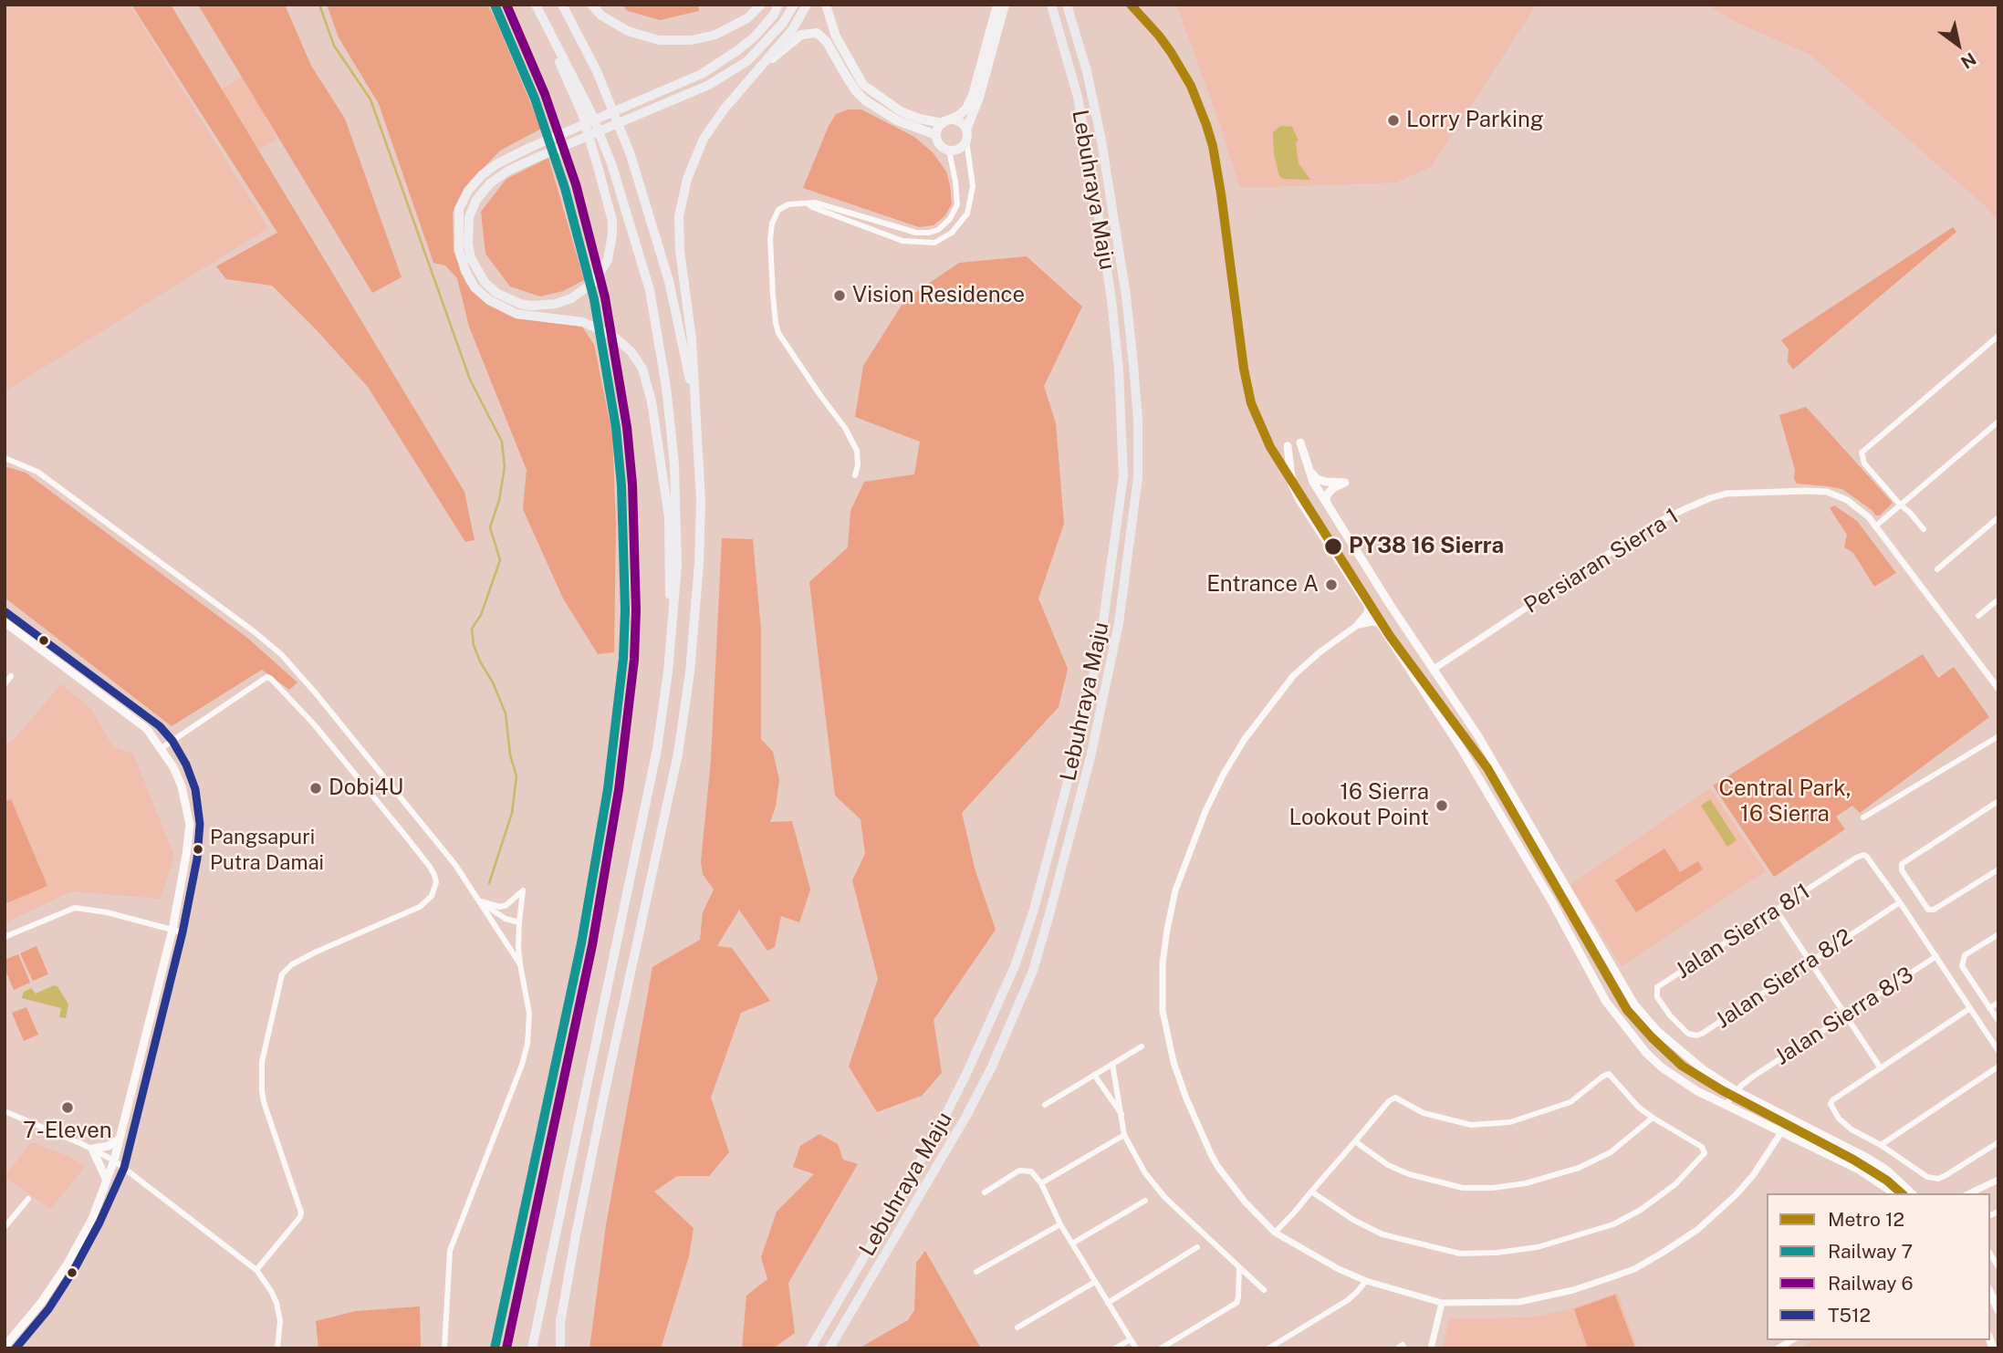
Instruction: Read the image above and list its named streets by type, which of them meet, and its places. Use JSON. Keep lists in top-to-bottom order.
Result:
{
  "streets": {
    "highway": ["Lebuhraya Maju"],
    "street": [
      "Persiaran Sierra 1",
      "Jalan Sierra 8/1",
      "Jalan Sierra 8/2",
      "Jalan Sierra 8/3"
    ]
  },
  "crossings": [
    ["Jalan Sierra 8/1", "Jalan Sierra 8/2"]
  ],
  "parks": ["Central Park, 16 Sierra"],
  "places": [
    "Lorry Parking",
    "Vision Residence",
    "PY38 16 Sierra",
    "Entrance A",
    "Dobi4U",
    "16 Sierra Lookout Point",
    "Pangsapuri Putra Damai",
    "7-Eleven"
  ],
  "lines": [
    "metro line 12",
    "rail line 7",
    "rail line 6",
    "transit line T512"
  ],
  "legend": [
    "Metro 12",
    "Railway 7",
    "Railway 6",
    "T512"
  ],
  "north": "bottom right"
}
